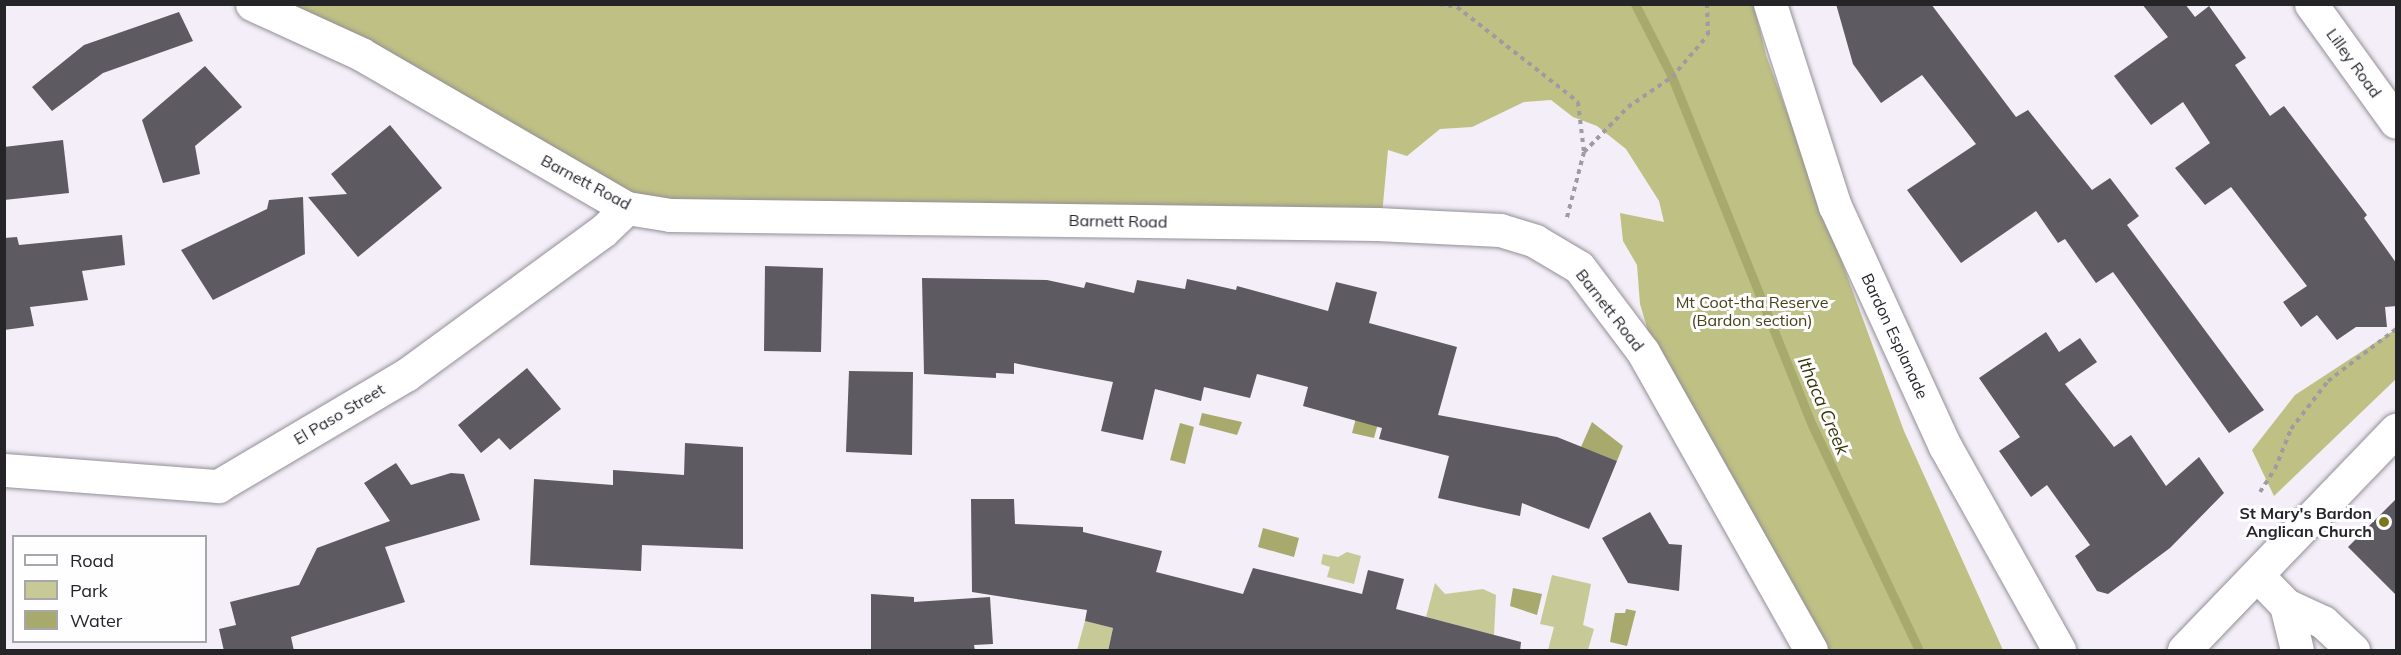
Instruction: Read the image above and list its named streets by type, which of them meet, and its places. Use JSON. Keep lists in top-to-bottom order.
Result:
{
  "streets": {
    "street": [
      "Lilley Road",
      "Barnett Road",
      "Bardon Esplanade",
      "El Paso Street"
    ]
  },
  "crossings": [
    ["Barnett Road", "El Paso Street"]
  ],
  "water": ["Ithaca Creek"],
  "parks": ["Mt Coot-tha Reserve (Bardon section)"],
  "places": ["St Mary's Bardon Anglican Church"],
  "legend": ["Road", "Park", "Water"]
}
